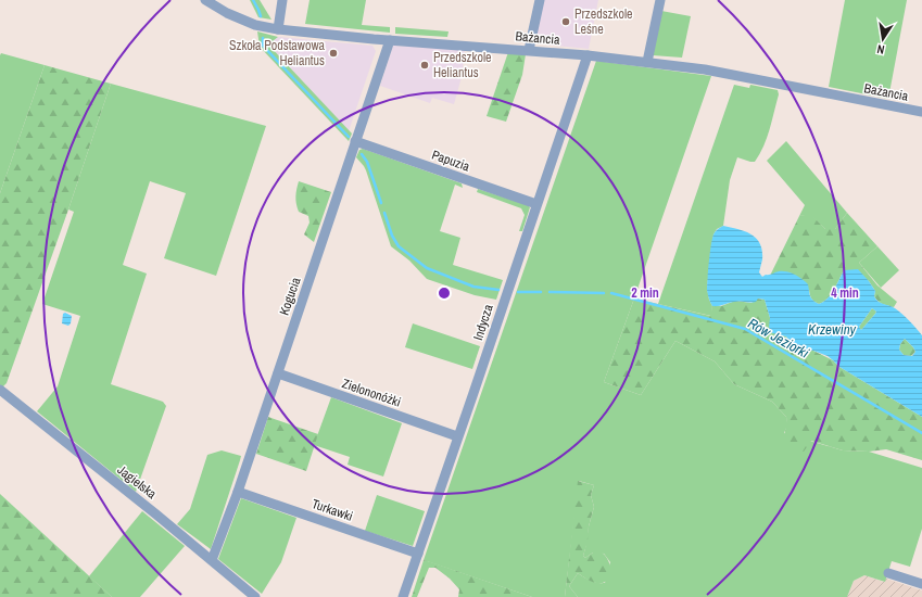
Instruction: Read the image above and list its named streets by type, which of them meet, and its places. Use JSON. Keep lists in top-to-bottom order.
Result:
{
  "streets": {
    "street": [
      "Bażancia",
      "Papuzia",
      "Kogucia",
      "Indycza",
      "Zielononóżki",
      "Jagielska",
      "Turkawki"
    ]
  },
  "crossings": [
    ["Bażancia", "Kogucia"],
    ["Bażancia", "Indycza"],
    ["Papuzia", "Kogucia"],
    ["Papuzia", "Indycza"],
    ["Kogucia", "Zielononóżki"],
    ["Kogucia", "Jagielska"],
    ["Kogucia", "Turkawki"],
    ["Indycza", "Zielononóżki"],
    ["Indycza", "Turkawki"]
  ],
  "water": ["Krzewiny", "Rów Jeziorki"],
  "places": ["Przedszkole Leśne", "Szkoła Podstawowa Heliantus", "Przedszkole Heliantus"],
  "north": "bottom",
  "rings": ["2 min", "4 min"]
}
